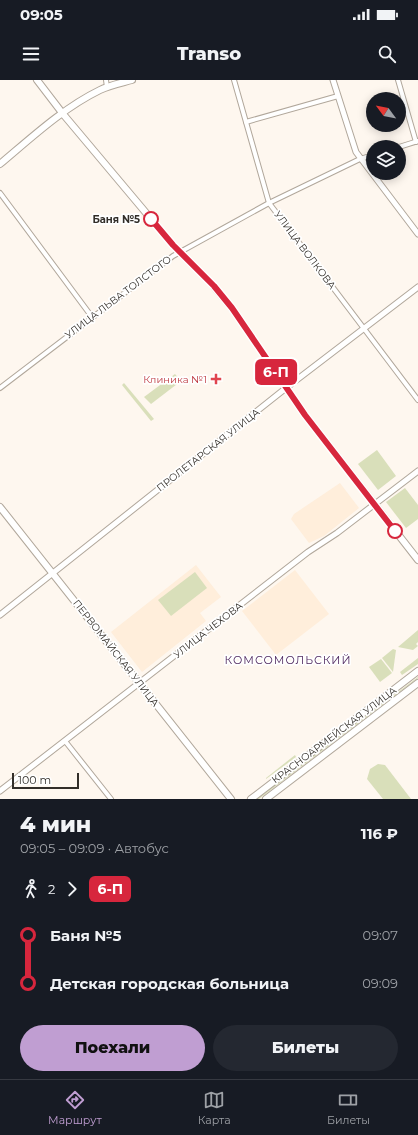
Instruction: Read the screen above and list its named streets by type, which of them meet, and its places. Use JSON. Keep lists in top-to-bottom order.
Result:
{
  "streets": {
    "main road": ["ПЕРВОМАЙСКАЯ УЛИЦА", "КРАСНОАРМЕЙСКАЯ УЛИЦА"],
    "street": [
      "УЛИЦА ВОЛКОВА",
      "УЛИЦА ЛЬВА ТОЛСТОГО",
      "ПРОЛЕТАРСКАЯ УЛИЦА",
      "УЛИЦА ЧЕХОВА"
    ]
  },
  "crossings": [
    ["УЛИЦА ВОЛКОВА", "УЛИЦА ЛЬВА ТОЛСТОГО"],
    ["УЛИЦА ВОЛКОВА", "ПРОЛЕТАРСКАЯ УЛИЦА"],
    ["ПРОЛЕТАРСКАЯ УЛИЦА", "ПЕРВОМАЙСКАЯ УЛИЦА"],
    ["УЛИЦА ЧЕХОВА", "ПЕРВОМАЙСКАЯ УЛИЦА"]
  ],
  "districts": ["КОМСОМОЛЬСКИЙ"],
  "places": {
    "other": ["Баня №5"],
    "health": ["Клиника №1"]
  },
  "lines": ["bus line 6-П"],
  "scale_bar": "100 m",
  "north": "top left",
  "page": {
    "status": "09:05",
    "header": "Transo",
    "on_map": "6-П",
    "scale": "100 m",
    "heading": ["4 мин", "09:05 – 09:09 · Автобус", "116 ₽"],
    "legs": ["2", "6-П"],
    "list": [
      {
        "name": "Баня №5",
        "value": "09:07"
      },
      {
        "name": "Детская городская больница",
        "value": "09:09"
      }
    ],
    "buttons": ["Поехали", "Билеты"],
    "tabs": ["Маршрут", "Карта", "Билеты"]
  }
}
